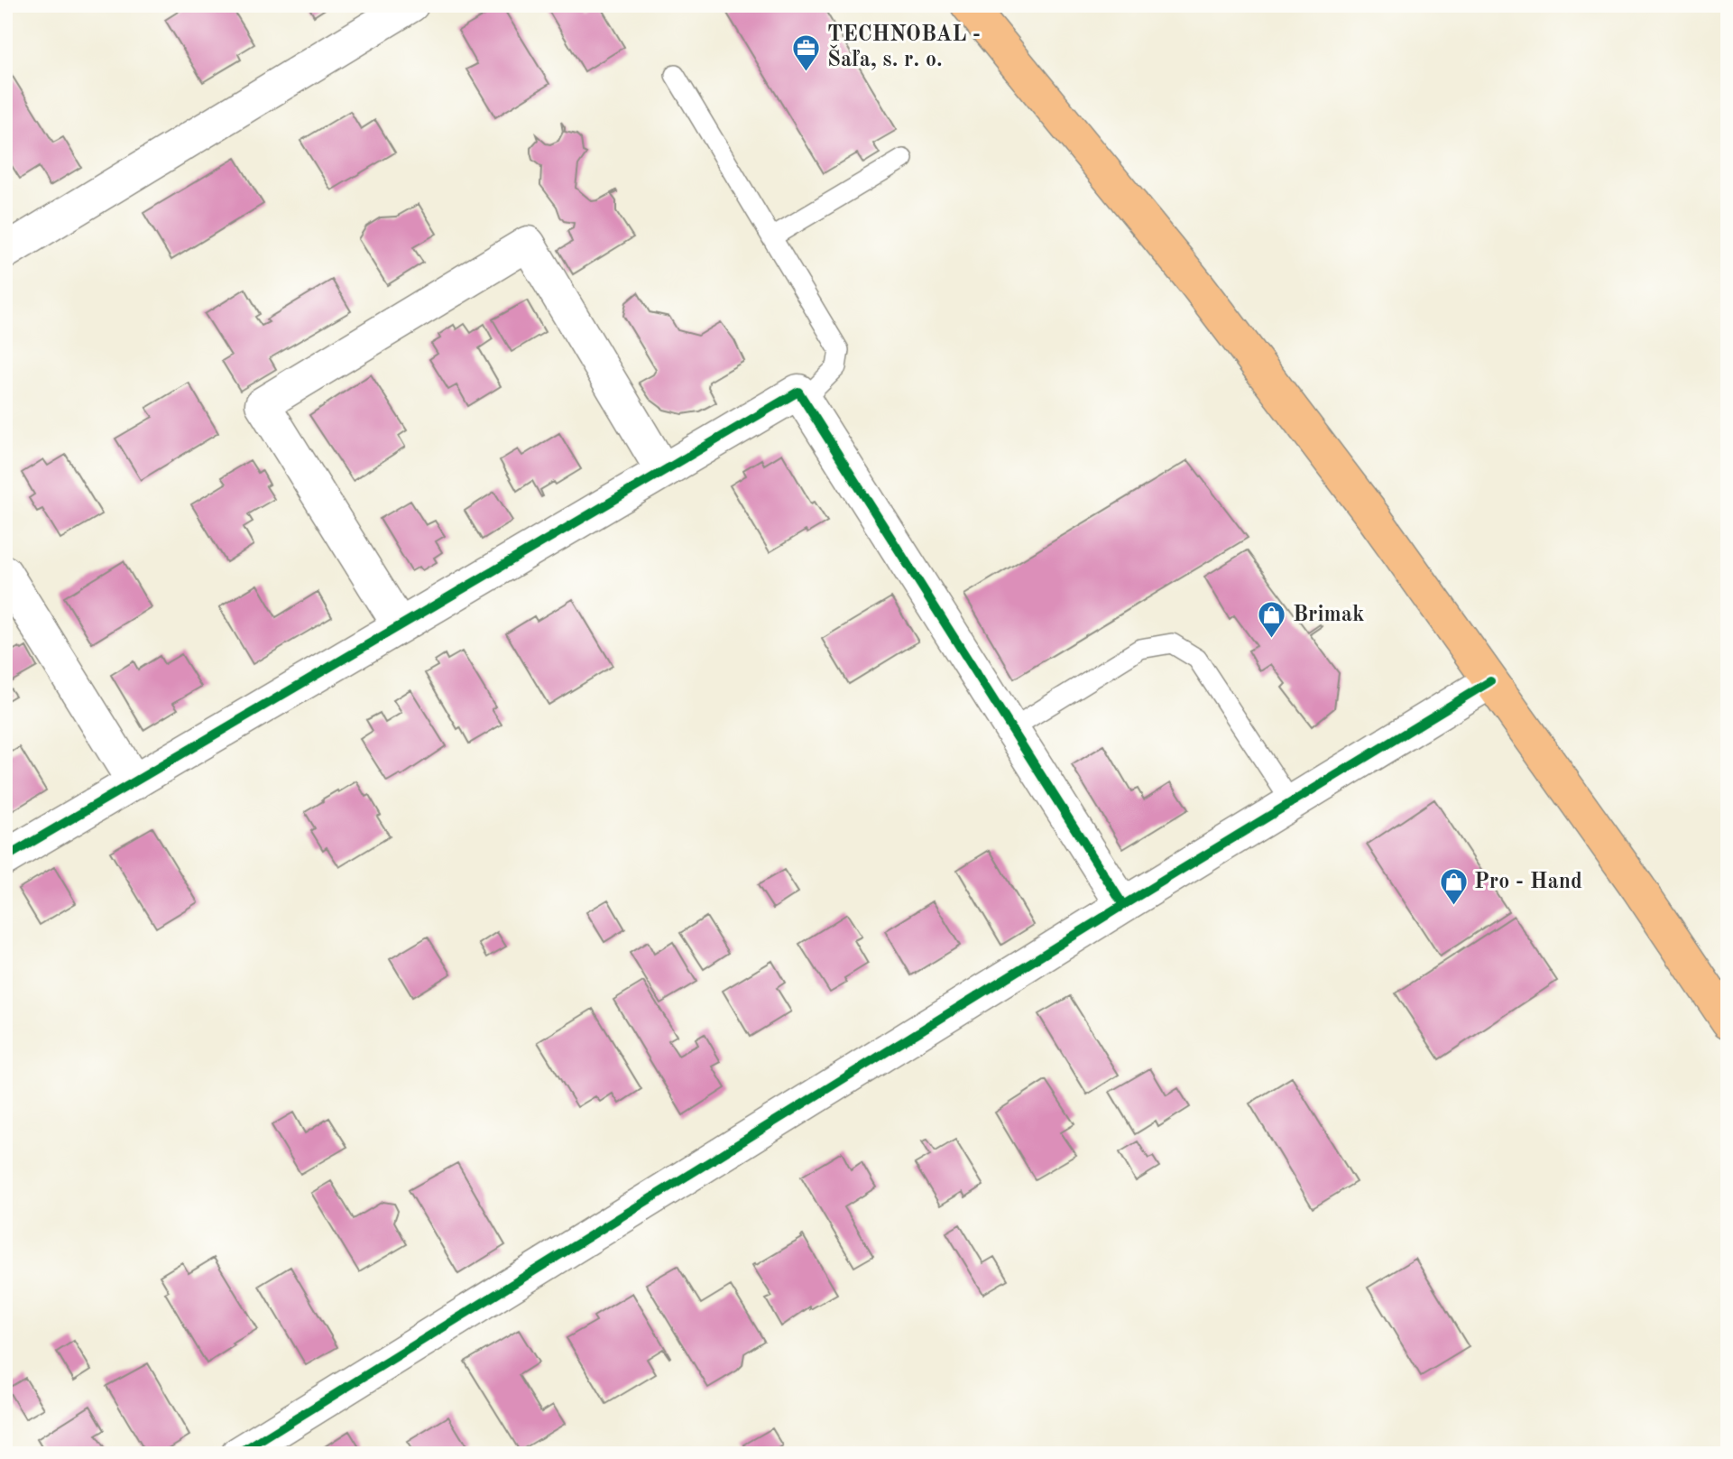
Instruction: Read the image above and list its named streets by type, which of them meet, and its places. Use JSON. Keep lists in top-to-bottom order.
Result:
{
  "places": {
    "office": ["TECHNOBAL - Šaľa, s. r. o."],
    "shop": ["Brimak", "Pro - Hand"]
  }
}
